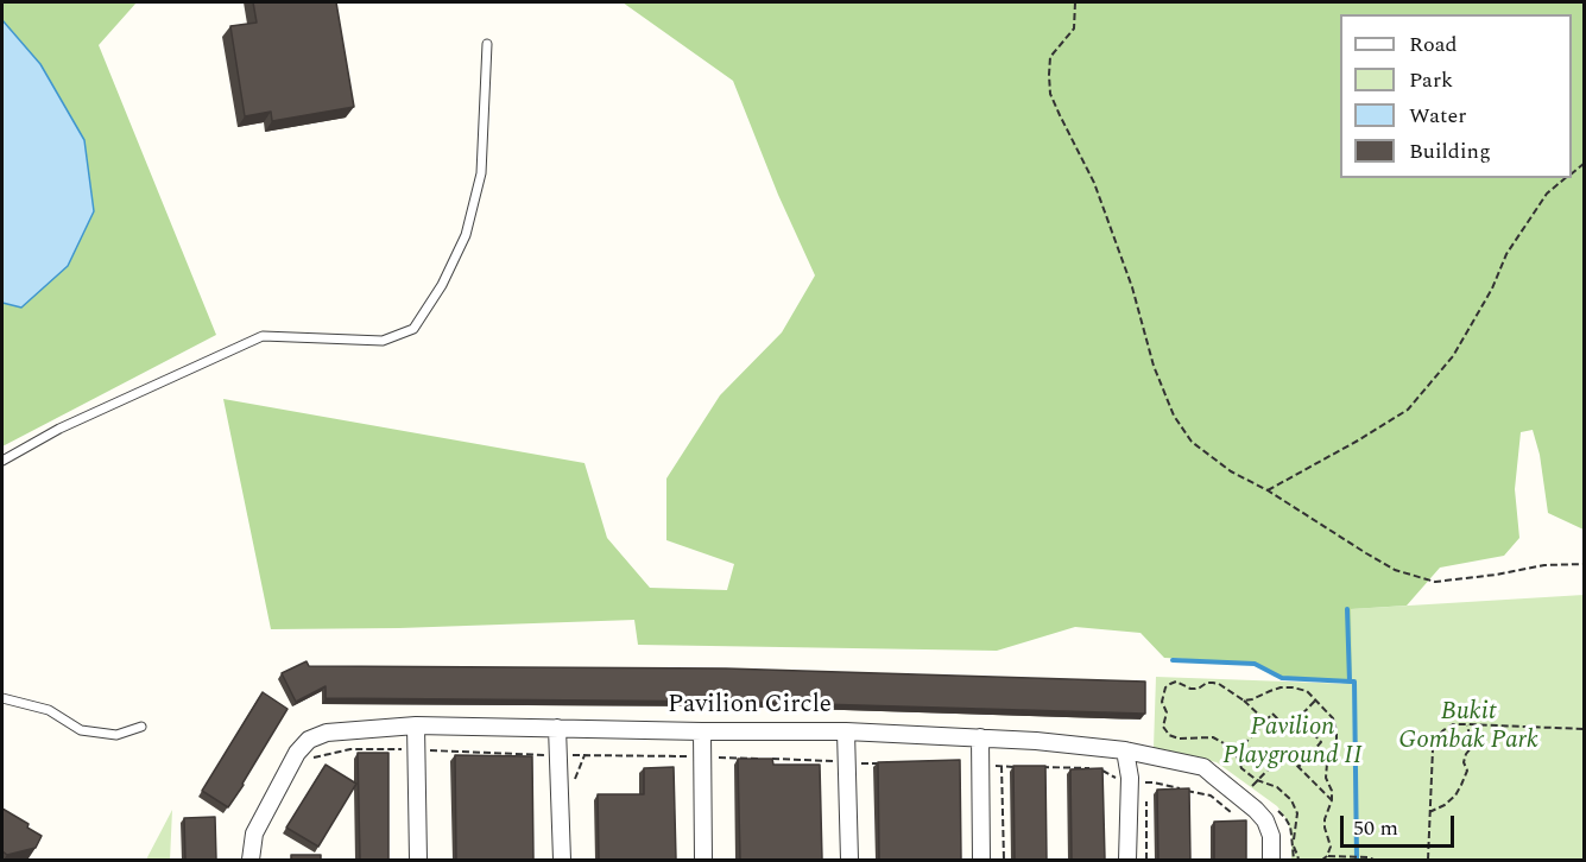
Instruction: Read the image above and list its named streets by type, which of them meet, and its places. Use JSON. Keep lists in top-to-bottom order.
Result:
{
  "streets": {
    "street": ["Pavilion Circle"]
  },
  "parks": ["Bukit Gombak Park", "Pavilion Playground II"],
  "legend": [
    "Road",
    "Park",
    "Water",
    "Building"
  ],
  "scale_bar": "50 m"
}
